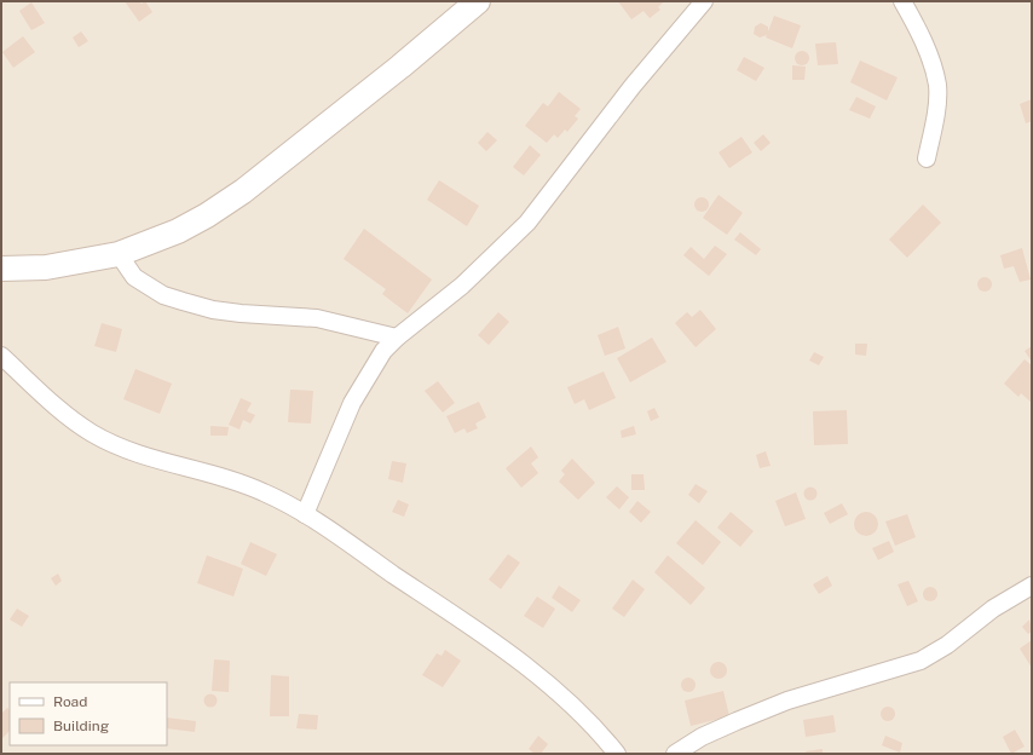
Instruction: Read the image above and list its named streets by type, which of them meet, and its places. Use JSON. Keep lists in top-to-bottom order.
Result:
{
  "legend": ["Road", "Building"]
}
